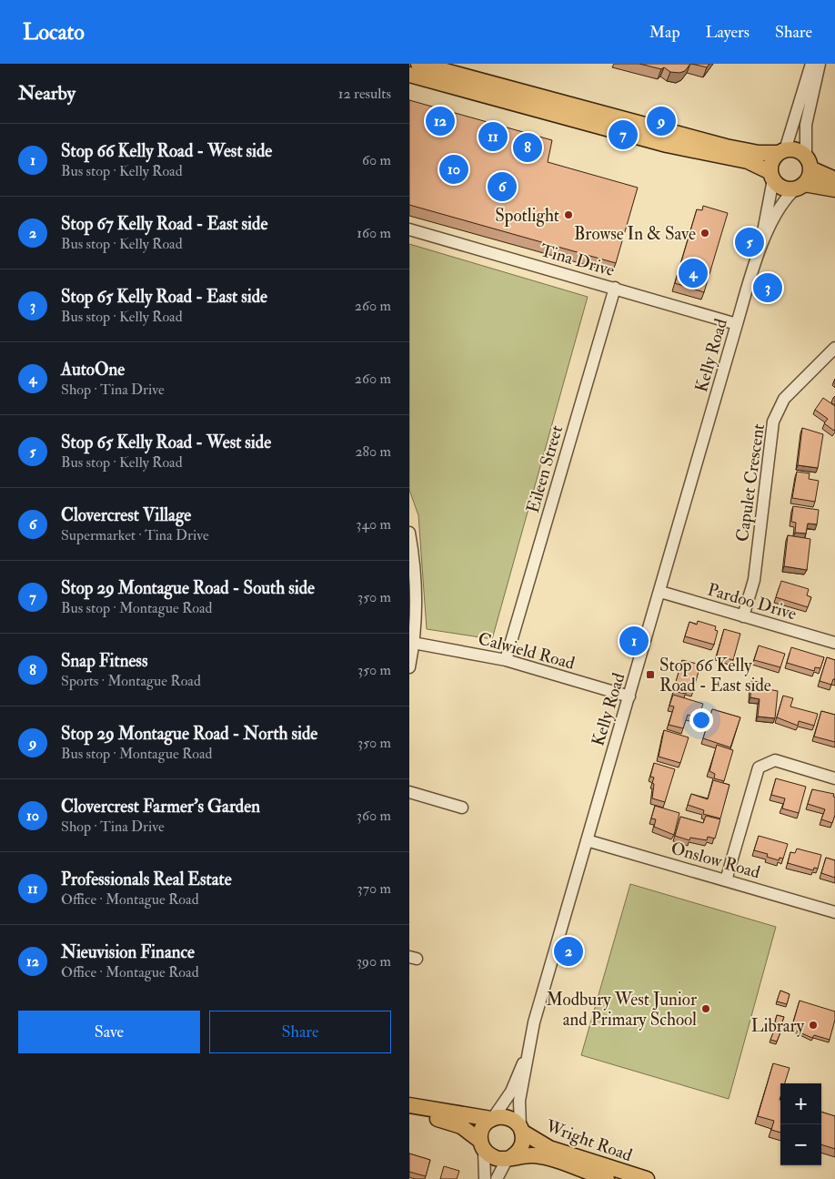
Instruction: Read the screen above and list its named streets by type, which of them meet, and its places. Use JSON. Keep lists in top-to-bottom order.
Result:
{
  "streets": {
    "main road": ["Wright Road"],
    "street": [
      "Tina Drive",
      "Kelly Road",
      "Eileen Street",
      "Capulet Crescent",
      "Pardoo Drive",
      "Calwield Road",
      "Onslow Road"
    ]
  },
  "crossings": [
    ["Tina Drive", "Kelly Road"],
    ["Tina Drive", "Eileen Street"],
    ["Kelly Road", "Pardoo Drive"],
    ["Kelly Road", "Calwield Road"],
    ["Kelly Road", "Onslow Road"],
    ["Kelly Road", "Wright Road"],
    ["Eileen Street", "Calwield Road"],
    ["Capulet Crescent", "Pardoo Drive"]
  ],
  "places": {
    "other": [
      "Spotlight",
      "Browse In & Save",
      "Modbury West Junior and Primary School",
      "Library"
    ],
    "transit": ["Stop 66 Kelly Road - East side"]
  },
  "page": {
    "header": "Locato",
    "nav": ["Map", "Layers", "Share"],
    "heading": ["Nearby", "12 results"],
    "pins": [
      "9",
      "12",
      "7",
      "11",
      "8",
      "10",
      "6",
      "5",
      "4",
      "3",
      "1",
      "2"
    ],
    "list": [
      {
        "mark": "1",
        "name": "Stop 66 Kelly Road - West side",
        "note": "Bus stop · Kelly Road",
        "value": "60 m"
      },
      {
        "mark": "2",
        "name": "Stop 67 Kelly Road - East side",
        "note": "Bus stop · Kelly Road",
        "value": "160 m"
      },
      {
        "mark": "3",
        "name": "Stop 65 Kelly Road - East side",
        "note": "Bus stop · Kelly Road",
        "value": "260 m"
      },
      {
        "mark": "4",
        "name": "AutoOne",
        "note": "Shop · Tina Drive",
        "value": "260 m"
      },
      {
        "mark": "5",
        "name": "Stop 65 Kelly Road - West side",
        "note": "Bus stop · Kelly Road",
        "value": "280 m"
      },
      {
        "mark": "6",
        "name": "Clovercrest Village",
        "note": "Supermarket · Tina Drive",
        "value": "340 m"
      },
      {
        "mark": "7",
        "name": "Stop 29 Montague Road - South side",
        "note": "Bus stop · Montague Road",
        "value": "350 m"
      },
      {
        "mark": "8",
        "name": "Snap Fitness",
        "note": "Sports · Montague Road",
        "value": "350 m"
      },
      {
        "mark": "9",
        "name": "Stop 29 Montague Road - North side",
        "note": "Bus stop · Montague Road",
        "value": "350 m"
      },
      {
        "mark": "10",
        "name": "Clovercrest Farmer's Garden",
        "note": "Shop · Tina Drive",
        "value": "360 m"
      },
      {
        "mark": "11",
        "name": "Professionals Real Estate",
        "note": "Office · Montague Road",
        "value": "370 m"
      },
      {
        "mark": "12",
        "name": "Nieuvision Finance",
        "note": "Office · Montague Road",
        "value": "390 m"
      }
    ],
    "buttons": ["Save", "Share"],
    "map_buttons": ["+", "−"]
  }
}
